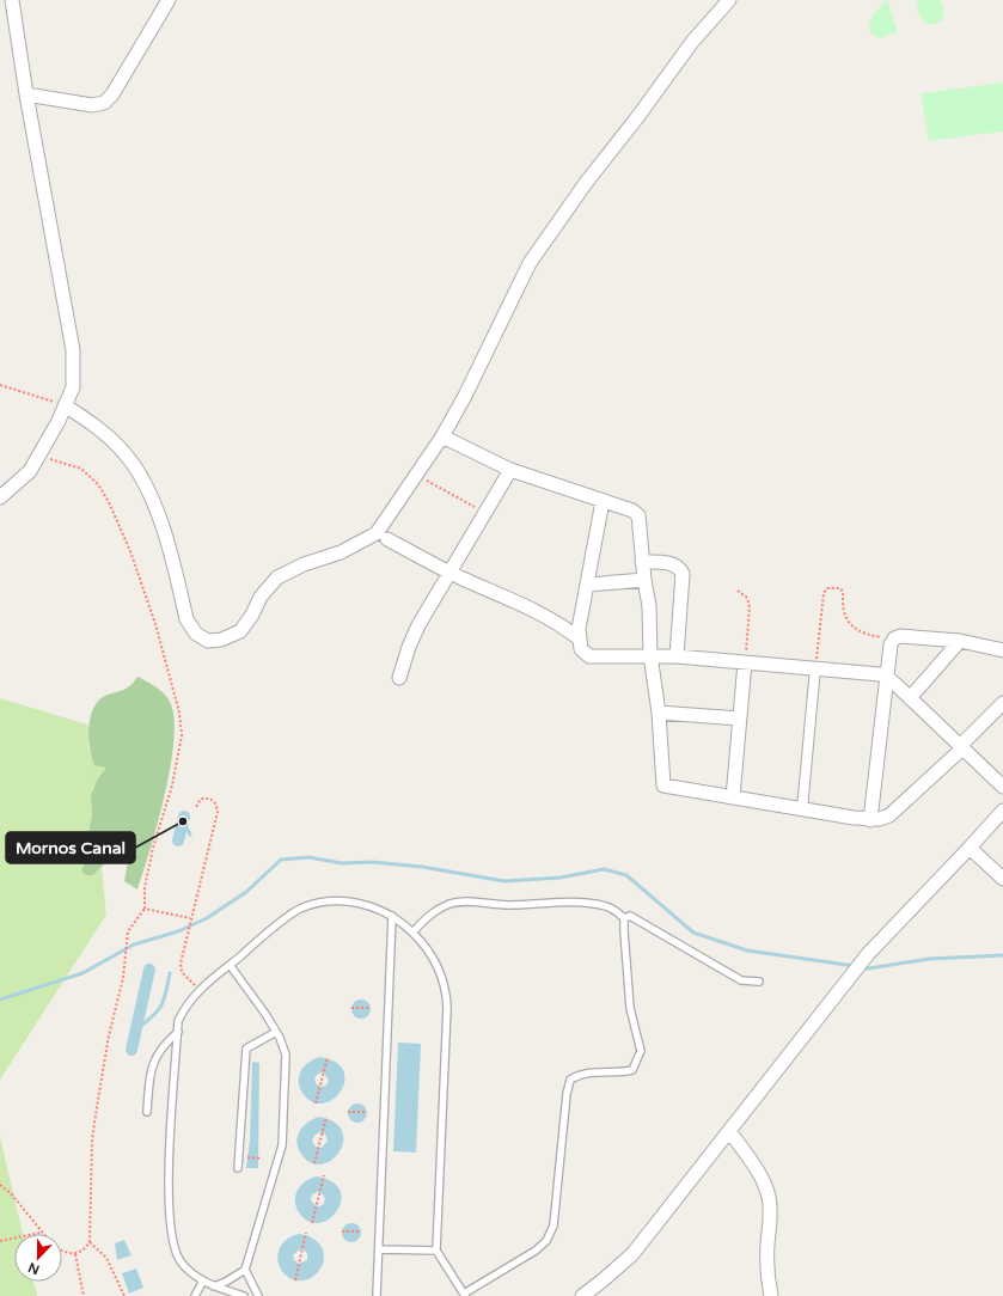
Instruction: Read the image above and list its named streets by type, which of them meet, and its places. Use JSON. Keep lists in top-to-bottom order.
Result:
{
  "places": ["Mornos Canal"],
  "north": "bottom"
}
